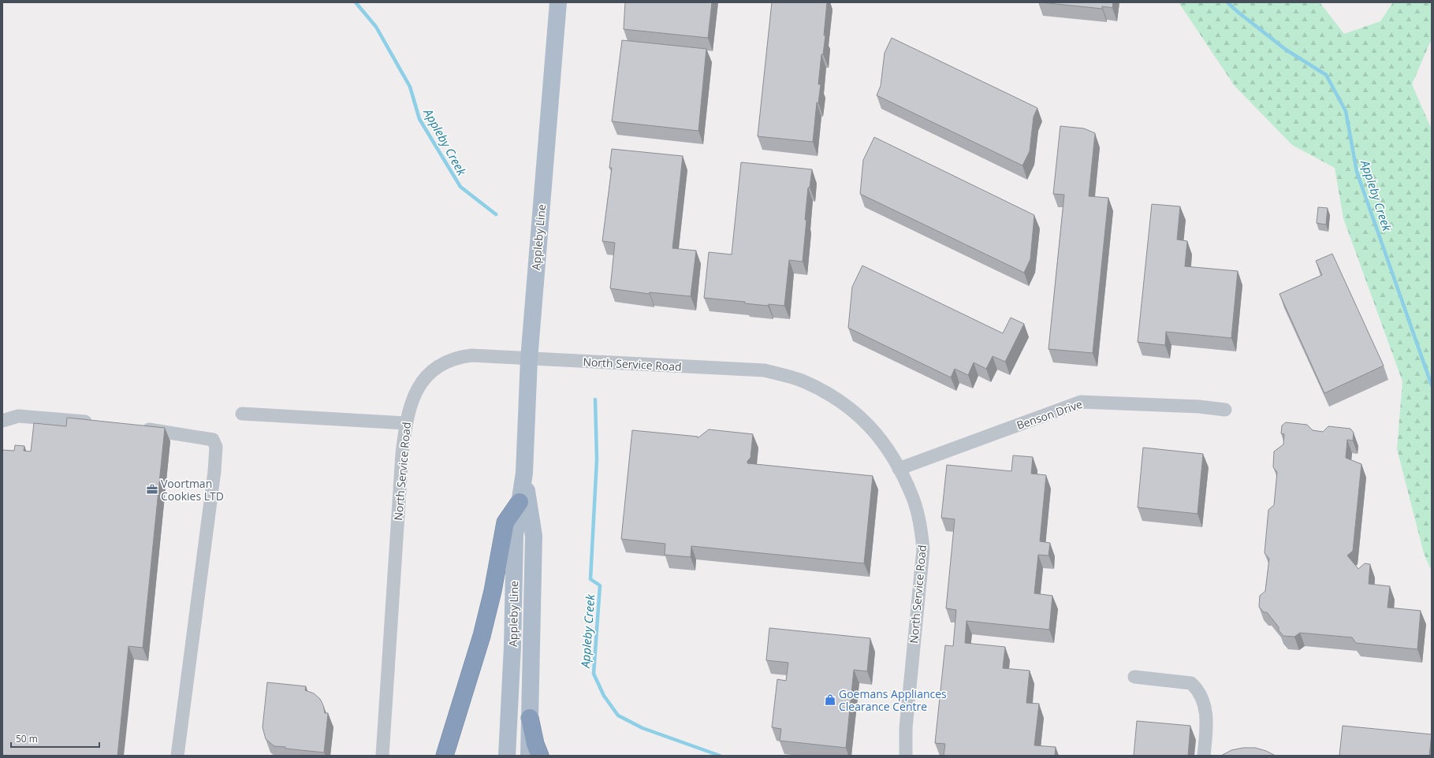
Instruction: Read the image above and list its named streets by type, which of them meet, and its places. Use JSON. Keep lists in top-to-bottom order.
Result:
{
  "streets": {
    "main road": ["Appleby Line"],
    "street": ["North Service Road", "Benson Drive"]
  },
  "crossings": [
    ["Appleby Line", "North Service Road"],
    ["North Service Road", "Benson Drive"]
  ],
  "water": ["Appleby Creek"],
  "places": {
    "office": ["Voortman Cookies LTD"],
    "shop": ["Goemans Appliances Clearance Centre"]
  },
  "scale_bar": "50 m"
}
